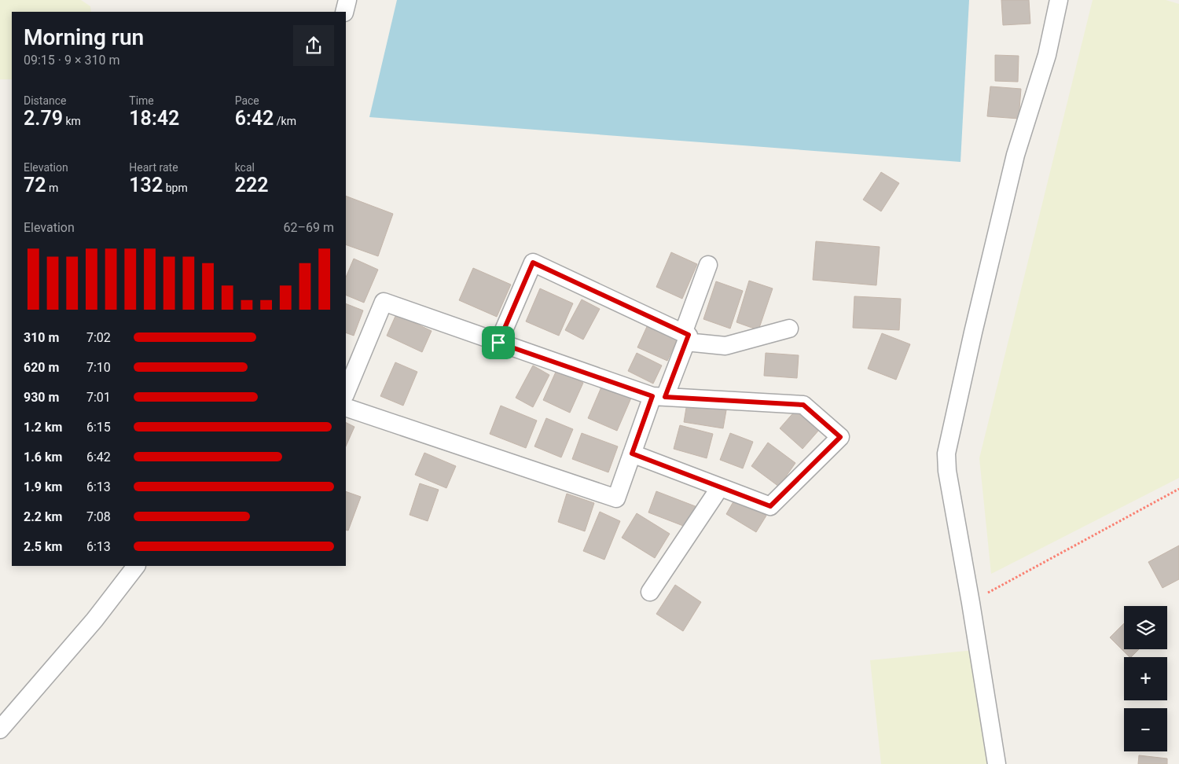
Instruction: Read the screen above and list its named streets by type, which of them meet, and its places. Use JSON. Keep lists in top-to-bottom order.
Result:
{
  "page": {
    "heading": ["Morning run", "09:15 · 9 × 310 m"],
    "stats": [
      ["Distance", "2.79 km"],
      ["Time", "18:42"],
      ["Pace", "6:42 /km"],
      ["Elevation", "72 m"],
      ["Heart rate", "132 bpm"],
      ["kcal", "222"]
    ],
    "chart": ["Elevation", "62–69 m"],
    "list": [
      {
        "name": "310 m",
        "note": "7:02"
      },
      {
        "name": "620 m",
        "note": "7:10"
      },
      {
        "name": "930 m",
        "note": "7:01"
      },
      {
        "name": "1.2 km",
        "note": "6:15"
      },
      {
        "name": "1.6 km",
        "note": "6:42"
      },
      {
        "name": "1.9 km",
        "note": "6:13"
      },
      {
        "name": "2.2 km",
        "note": "7:08"
      },
      {
        "name": "2.5 km",
        "note": "6:13"
      }
    ],
    "map_buttons": ["+", "−"]
  }
}
